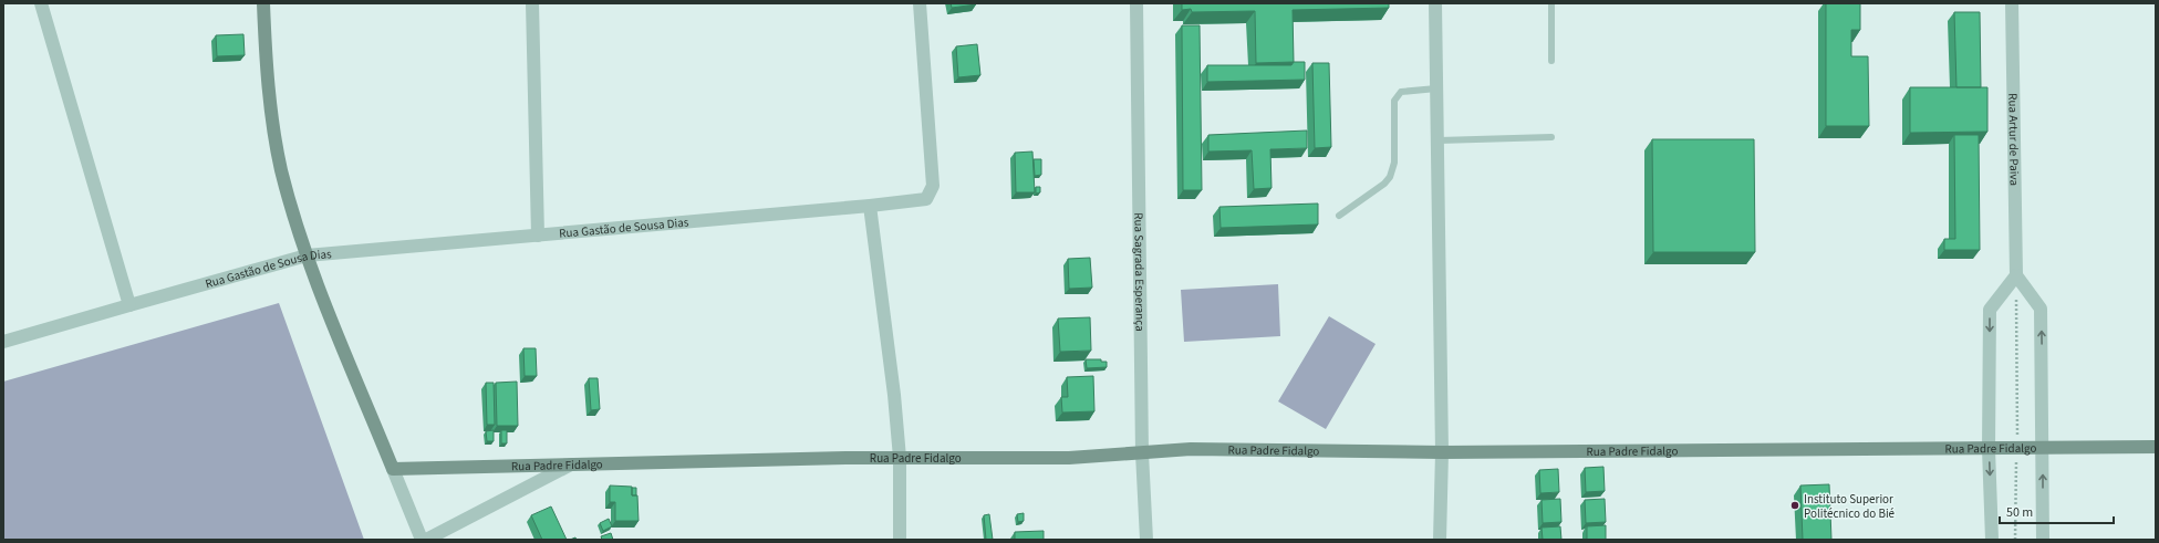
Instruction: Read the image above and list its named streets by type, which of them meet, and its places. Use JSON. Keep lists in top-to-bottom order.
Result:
{
  "streets": {
    "street": [
      "Rua Artur de Paiva",
      "Rua Gastão de Sousa Dias",
      "Rua Sagrada Esperança",
      "Rua Padre Fidalgo"
    ]
  },
  "crossings": [
    ["Rua Sagrada Esperança", "Rua Padre Fidalgo"]
  ],
  "places": ["Instituto Superior Politécnico do Bié"],
  "scale_bar": "50 m"
}
